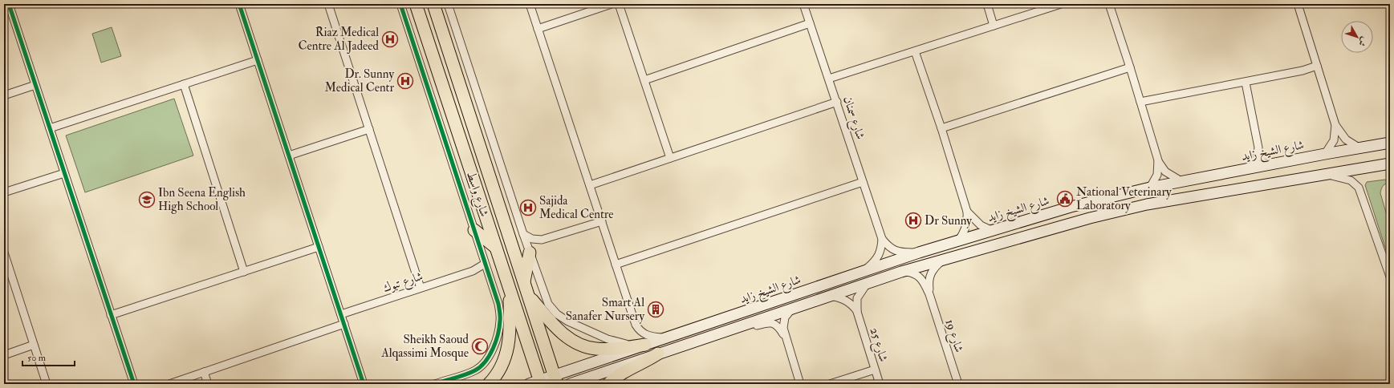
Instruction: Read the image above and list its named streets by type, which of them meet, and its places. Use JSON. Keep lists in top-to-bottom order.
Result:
{
  "streets": {
    "main road": ["شارع الشيخ زايد", "شارع واسط"],
    "street": [
      "شارع سمنان",
      "شارع تبوك",
      "شارع 19",
      "شارع 25"
    ]
  },
  "crossings": [
    ["شارع سمنان", "شارع الشيخ زايد"],
    ["شارع الشيخ زايد", "شارع واسط"],
    ["شارع الشيخ زايد", "شارع 25"]
  ],
  "places": {
    "hospital": [
      "Riaz Medical Centre Al Jadeed",
      "Dr. Sunny Medical Centr",
      "Sajida Medical Centre",
      "Dr Sunny"
    ],
    "public building": ["National Veterinary Laboratory"],
    "school or university": ["Ibn Seena English High School"],
    "building": ["Smart Al Sanafer Nursery"],
    "mosque": ["Sheikh Saoud Alqassimi Mosque"]
  },
  "scale_bar": "50 m",
  "north": "bottom right"
}
